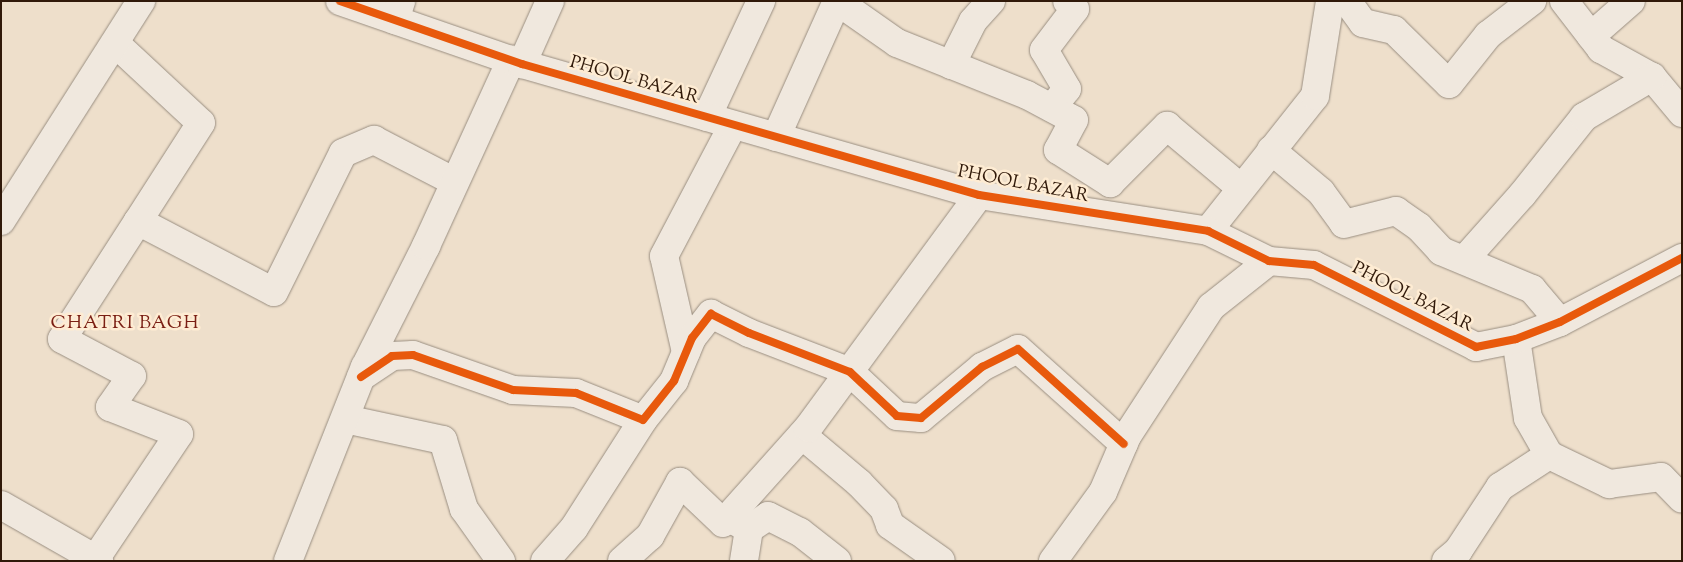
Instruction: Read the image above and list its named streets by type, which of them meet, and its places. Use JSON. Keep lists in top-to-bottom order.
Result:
{
  "streets": {
    "street": ["PHOOL BAZAR"]
  },
  "districts": ["CHATRI BAGH"]
}
